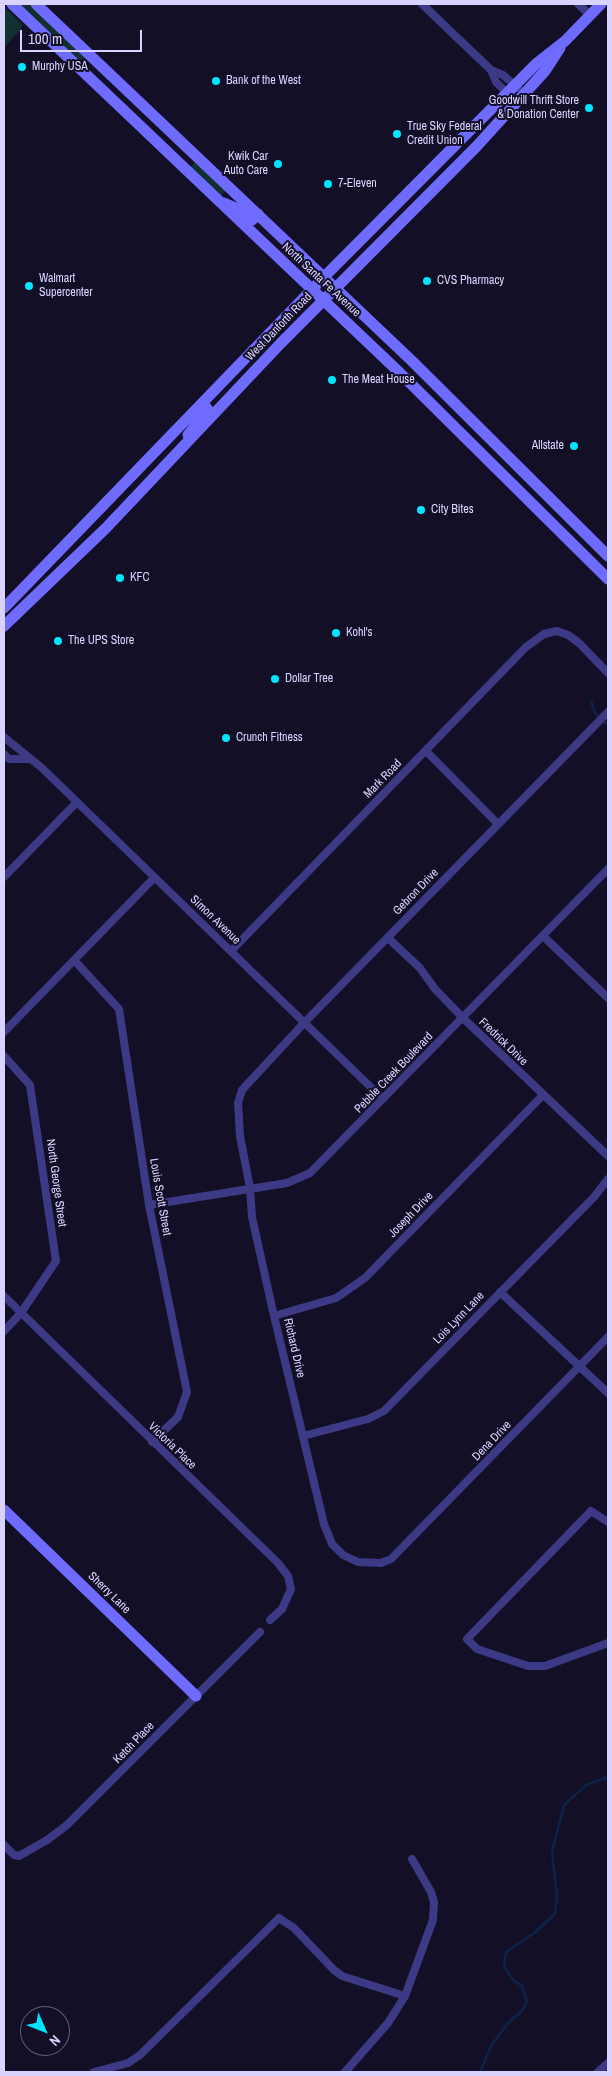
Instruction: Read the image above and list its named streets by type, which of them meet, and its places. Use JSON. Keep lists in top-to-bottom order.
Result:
{
  "streets": {
    "main road": ["North Santa Fe Avenue", "West Danforth Road", "Sherry Lane"],
    "street": [
      "Mark Road",
      "Gebron Drive",
      "Simon Avenue",
      "Fredrick Drive",
      "Pebble Creek Boulevard",
      "North George Street",
      "Louis Scott Street",
      "Joseph Drive",
      "Lois Lynn Lane",
      "Richard Drive",
      "Dena Drive",
      "Victoria Place",
      "Ketch Place"
    ]
  },
  "crossings": [
    ["North Santa Fe Avenue", "West Danforth Road"],
    ["Mark Road", "Simon Avenue"],
    ["Gebron Drive", "Simon Avenue"],
    ["Gebron Drive", "Fredrick Drive"],
    ["Gebron Drive", "Richard Drive"],
    ["Simon Avenue", "Pebble Creek Boulevard"],
    ["Fredrick Drive", "Pebble Creek Boulevard"],
    ["Fredrick Drive", "Joseph Drive"],
    ["Pebble Creek Boulevard", "Louis Scott Street"],
    ["Pebble Creek Boulevard", "Richard Drive"],
    ["North George Street", "Victoria Place"],
    ["Louis Scott Street", "Victoria Place"],
    ["Joseph Drive", "Richard Drive"],
    ["Lois Lynn Lane", "Richard Drive"],
    ["Richard Drive", "Dena Drive"],
    ["Sherry Lane", "Ketch Place"]
  ],
  "places": [
    "Murphy USA",
    "Bank of the West",
    "Goodwill Thrift Store & Donation Center",
    "True Sky Federal Credit Union",
    "Kwik Car Auto Care",
    "7-Eleven",
    "CVS Pharmacy",
    "Walmart Supercenter",
    "The Meat House",
    "Allstate",
    "City Bites",
    "KFC",
    "Kohl's",
    "The UPS Store",
    "Dollar Tree",
    "Crunch Fitness"
  ],
  "scale_bar": "100 m",
  "north": "bottom right"
}
